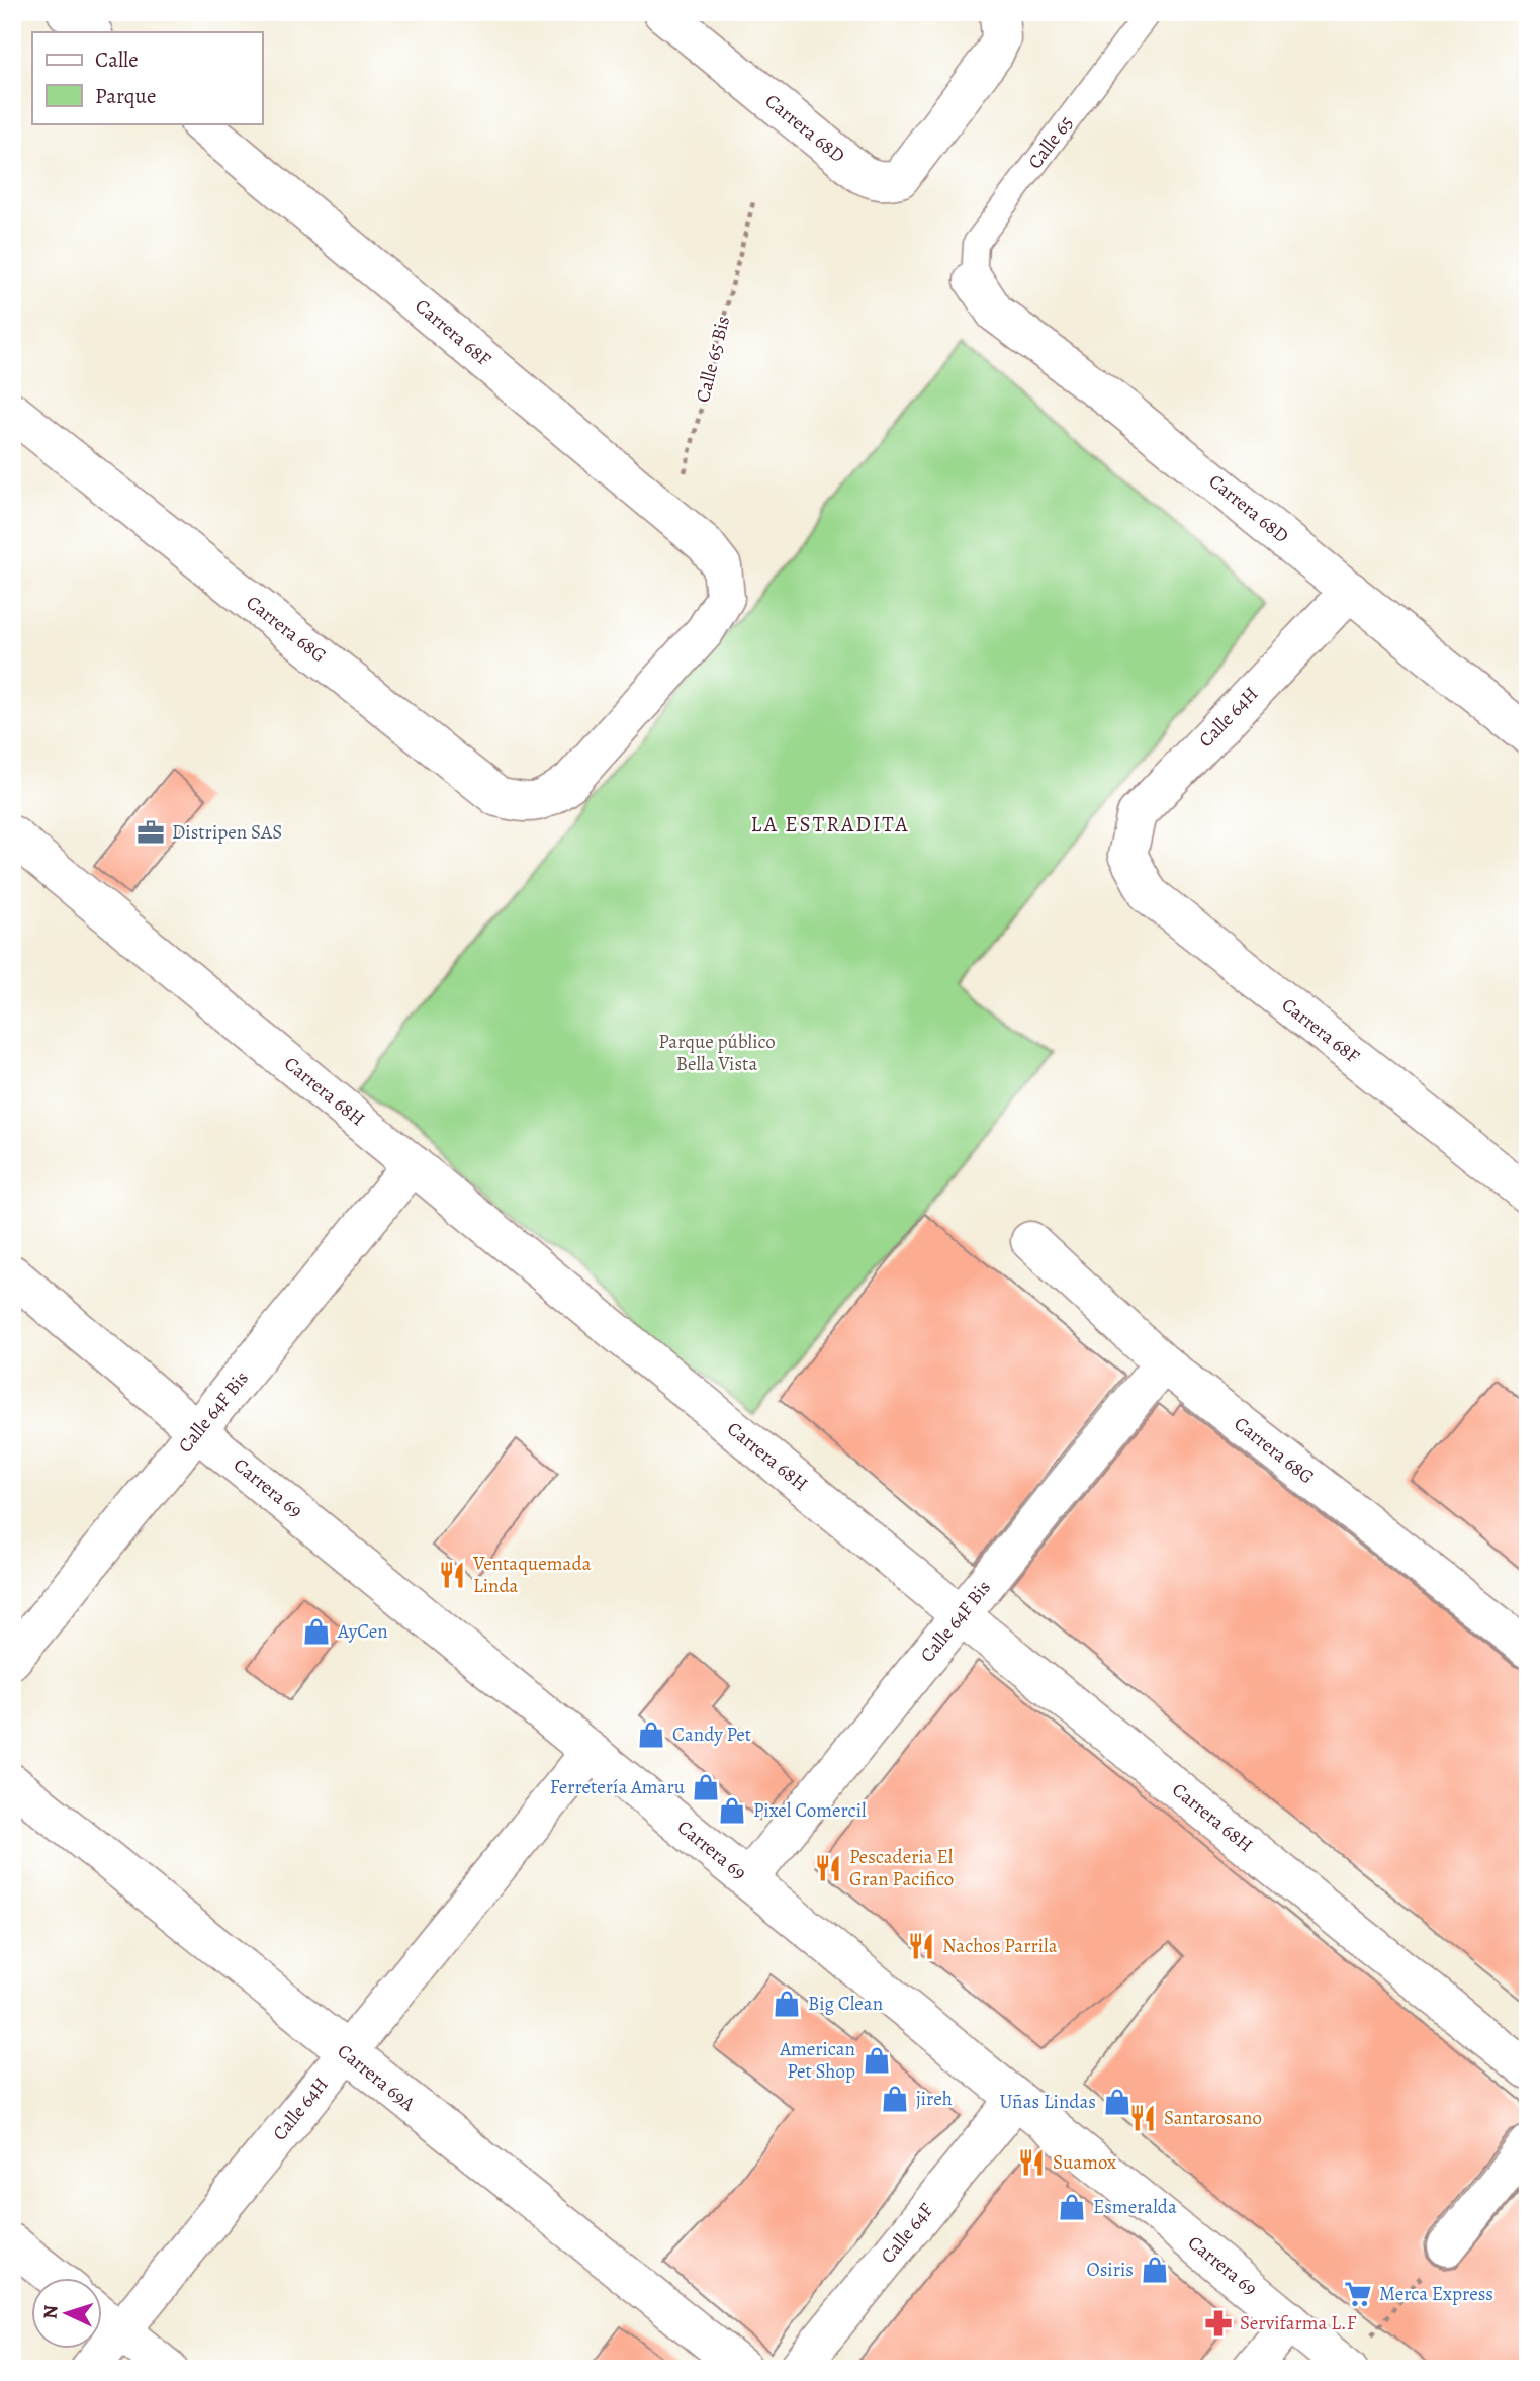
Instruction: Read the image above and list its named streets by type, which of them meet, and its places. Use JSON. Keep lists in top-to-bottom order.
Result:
{
  "streets": {
    "street": [
      "Carrera 68D",
      "Carrera 68F",
      "Carrera 68G",
      "Calle 64H",
      "Carrera 68H",
      "Calle 64F Bis",
      "Carrera 69",
      "Carrera 69A",
      "Calle 64F"
    ],
    "lane": ["Calle 65"],
    "path": ["Calle 65 Bis"]
  },
  "crossings": [
    ["Carrera 68D", "Calle 65"],
    ["Carrera 68D", "Calle 64H"],
    ["Carrera 68F", "Calle 65 Bis"],
    ["Carrera 68F", "Carrera 68G"],
    ["Carrera 68F", "Calle 64H"],
    ["Carrera 68G", "Calle 64F Bis"],
    ["Calle 64H", "Carrera 69"],
    ["Calle 64H", "Carrera 69A"],
    ["Carrera 68H", "Calle 64F Bis"],
    ["Calle 64F Bis", "Carrera 69"],
    ["Carrera 69", "Calle 64F"]
  ],
  "districts": ["LA ESTRADITA"],
  "parks": ["Parque público Bella Vista"],
  "places": {
    "office": ["Distripen SAS"],
    "restaurant": [
      "Ventaquemada Linda",
      "Pescaderia El Gran Pacifico",
      "Nachos Parrila",
      "Santarosano",
      "Suamox"
    ],
    "shop": [
      "AyCen",
      "Candy Pet",
      "Ferretería Amaru",
      "Pixel Comercil",
      "Big Clean",
      "American Pet Shop",
      "jireh",
      "Uñas Lindas",
      "Esmeralda",
      "Osiris"
    ],
    "supermarket": ["Merca Express"],
    "pharmacy": ["Servifarma L.F"]
  },
  "legend": ["Calle", "Parque"],
  "north": "left"
}
